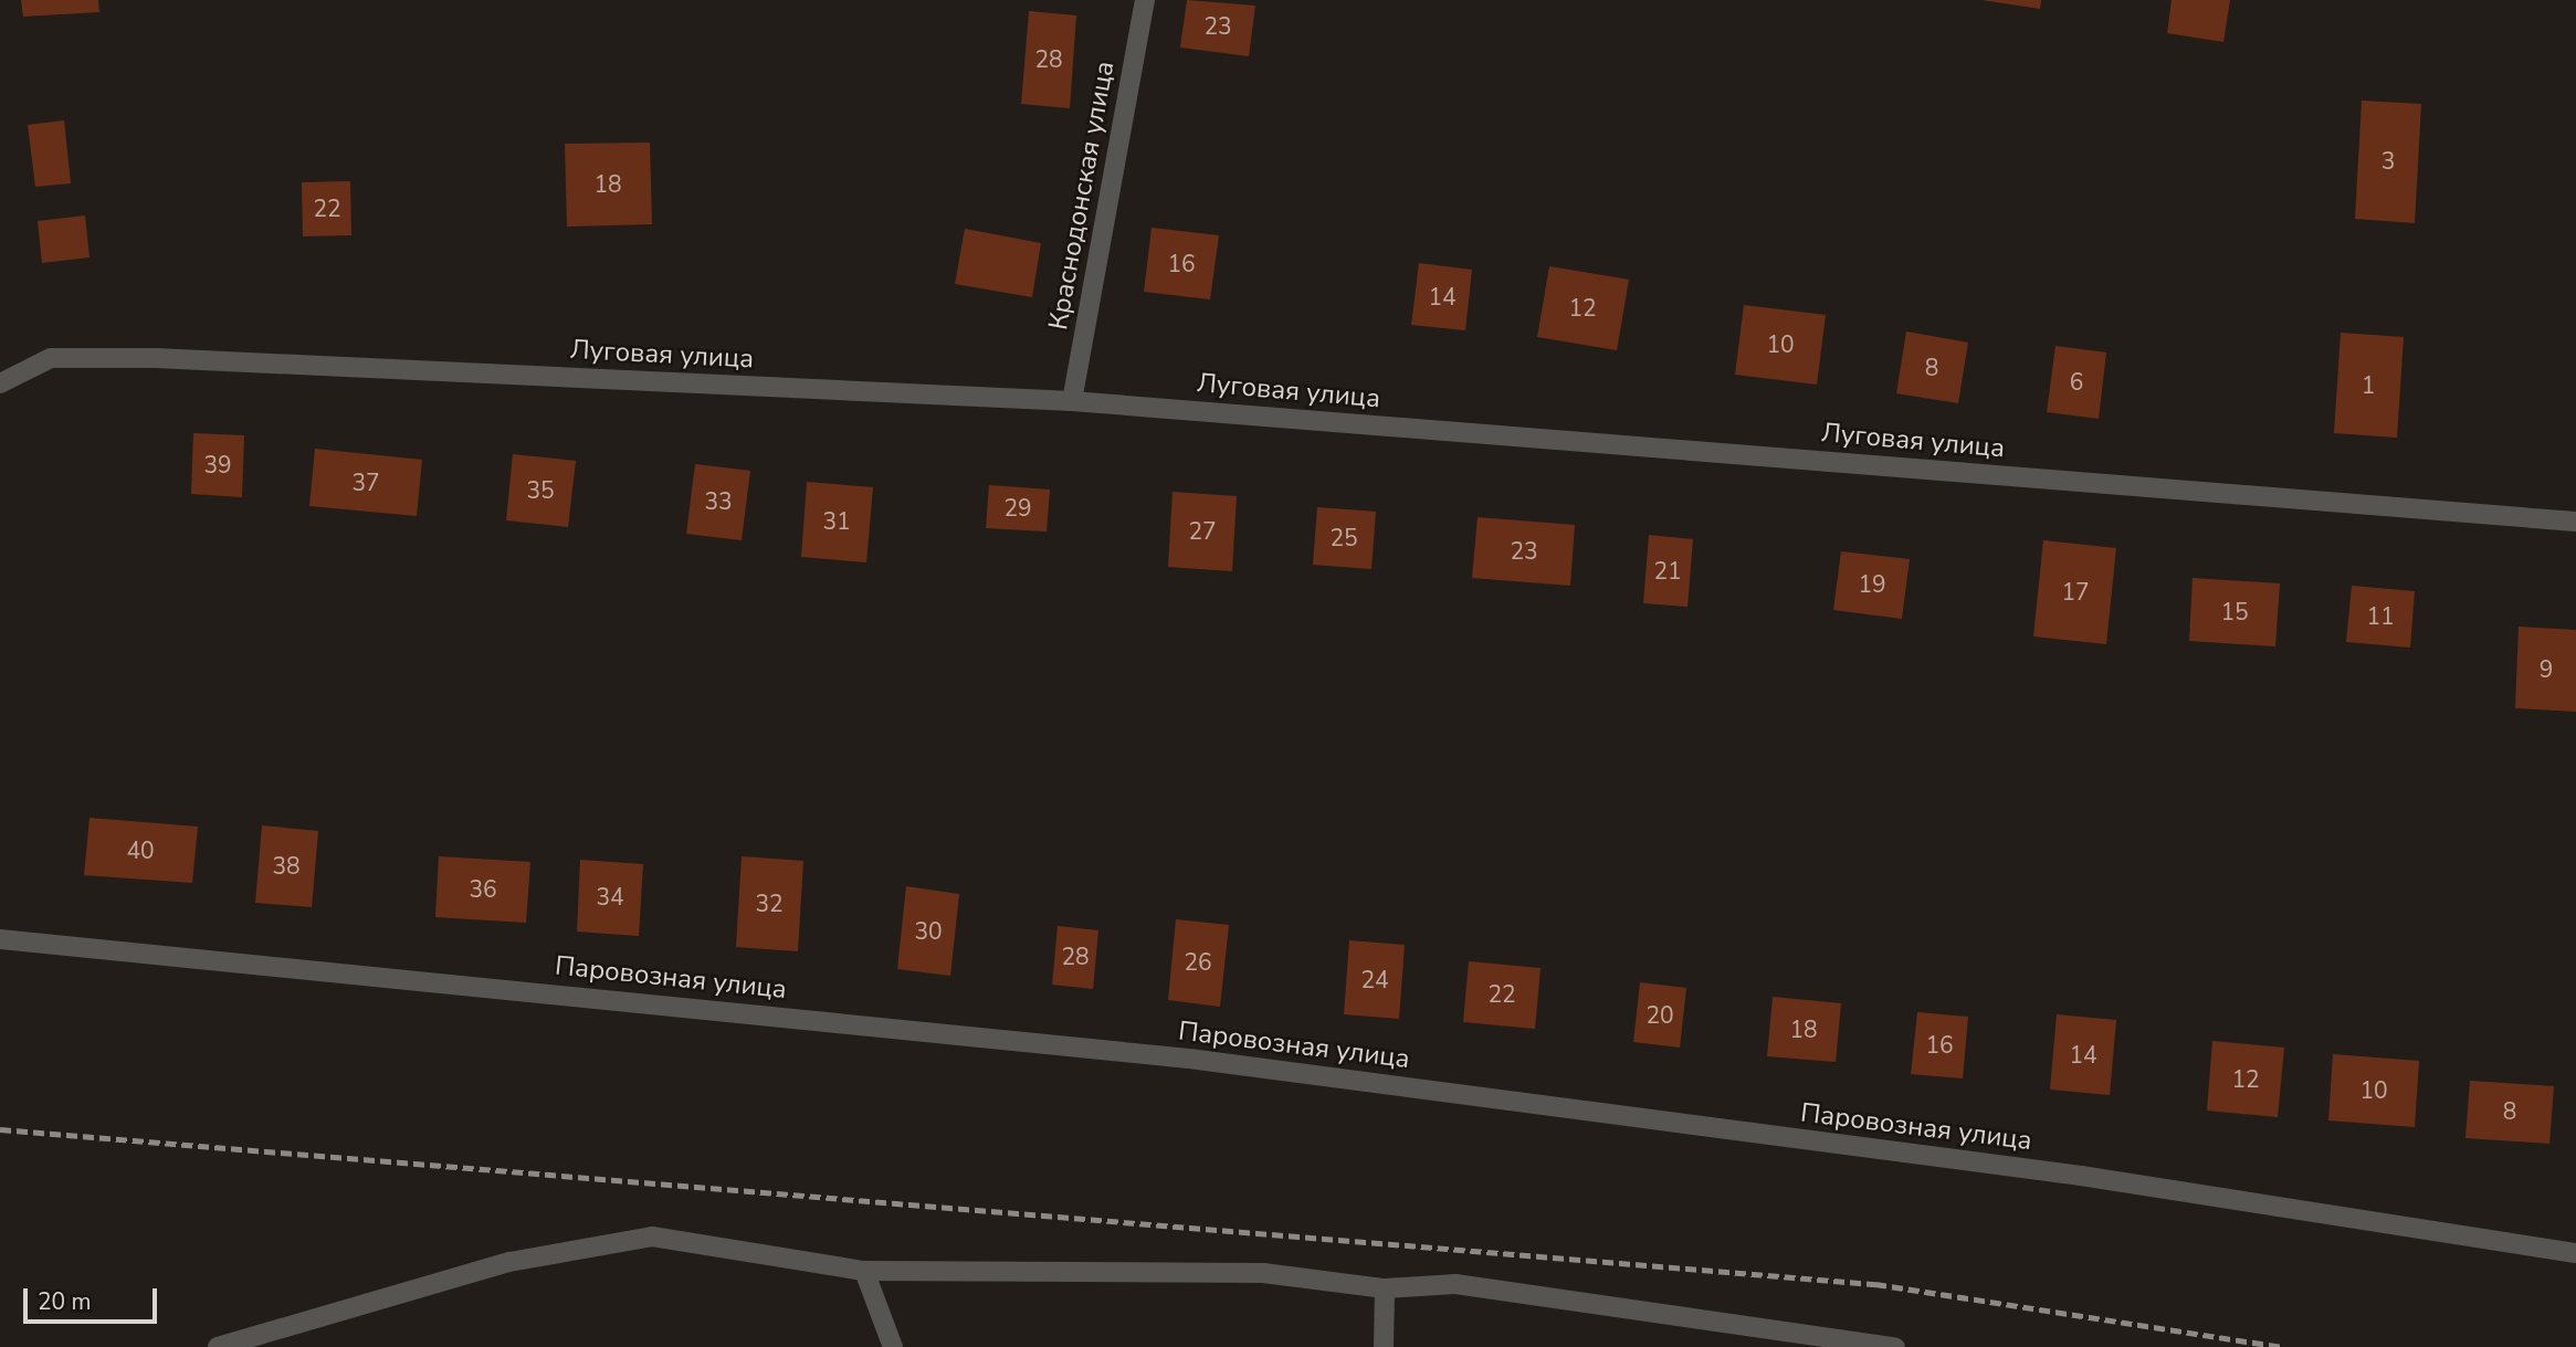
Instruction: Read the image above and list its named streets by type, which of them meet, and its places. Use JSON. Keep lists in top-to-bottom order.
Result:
{
  "streets": {
    "street": ["Краснодонская улица", "Луговая улица", "Паровозная улица"]
  },
  "crossings": [
    ["Краснодонская улица", "Луговая улица"]
  ],
  "house_numbers": [
    "23",
    "28",
    "3",
    "18",
    "22",
    "16",
    "14",
    "12",
    "10",
    "8",
    "6",
    "1",
    "39",
    "37",
    "35",
    "33",
    "29",
    "31",
    "27",
    "25",
    "23",
    "21",
    "19",
    "17",
    "15",
    "11",
    "9",
    "40",
    "38",
    "36",
    "34",
    "32",
    "30",
    "28",
    "26",
    "24",
    "22",
    "20",
    "18",
    "16",
    "14",
    "12",
    "10",
    "8"
  ],
  "scale_bar": "20 m"
}
